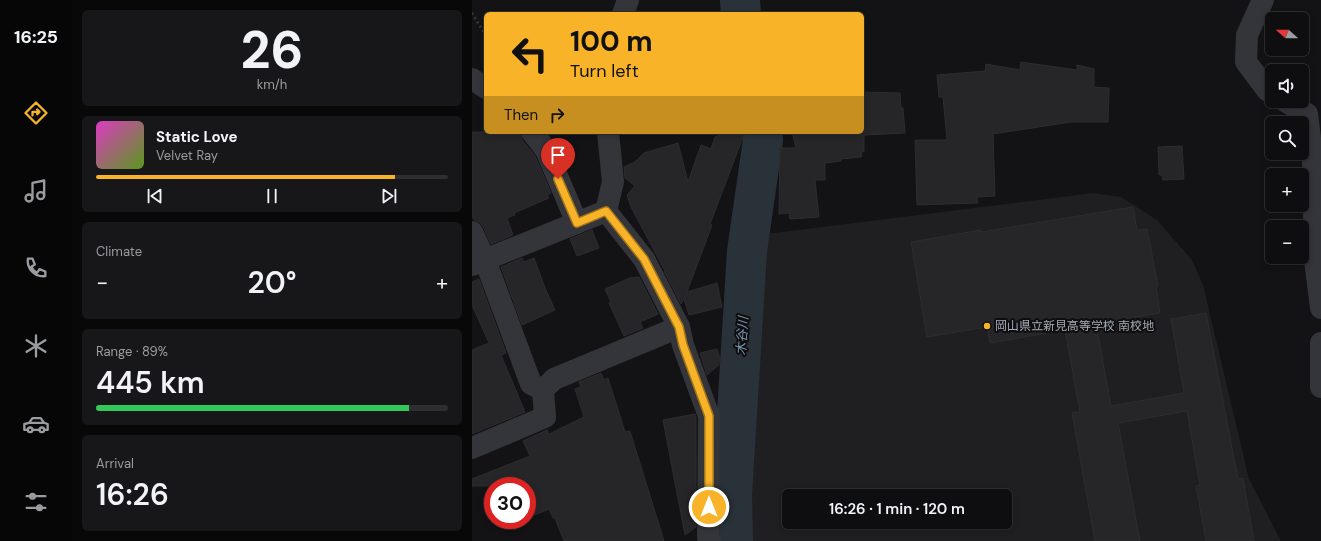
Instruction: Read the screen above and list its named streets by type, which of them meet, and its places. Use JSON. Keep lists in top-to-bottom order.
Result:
{
  "water": ["木谷川"],
  "places": ["岡山県立新見高等学校 南校地"],
  "north": "left",
  "page": {
    "tabs": "16:25",
    "tile": [
      ["26", "km/h"],
      "Climate",
      ["Range · 89%", "445 km"],
      ["Arrival", "16:26"]
    ],
    "map_buttons": ["+", "−"],
    "turn": ["100 m", "Turn left"],
    "then": "Then",
    "song": ["Static Love", "Velvet Ray"],
    "heat": ["−", "20°", "+"],
    "limit": "30",
    "trip": "16:26 · 1 min · 120 m"
  }
}
